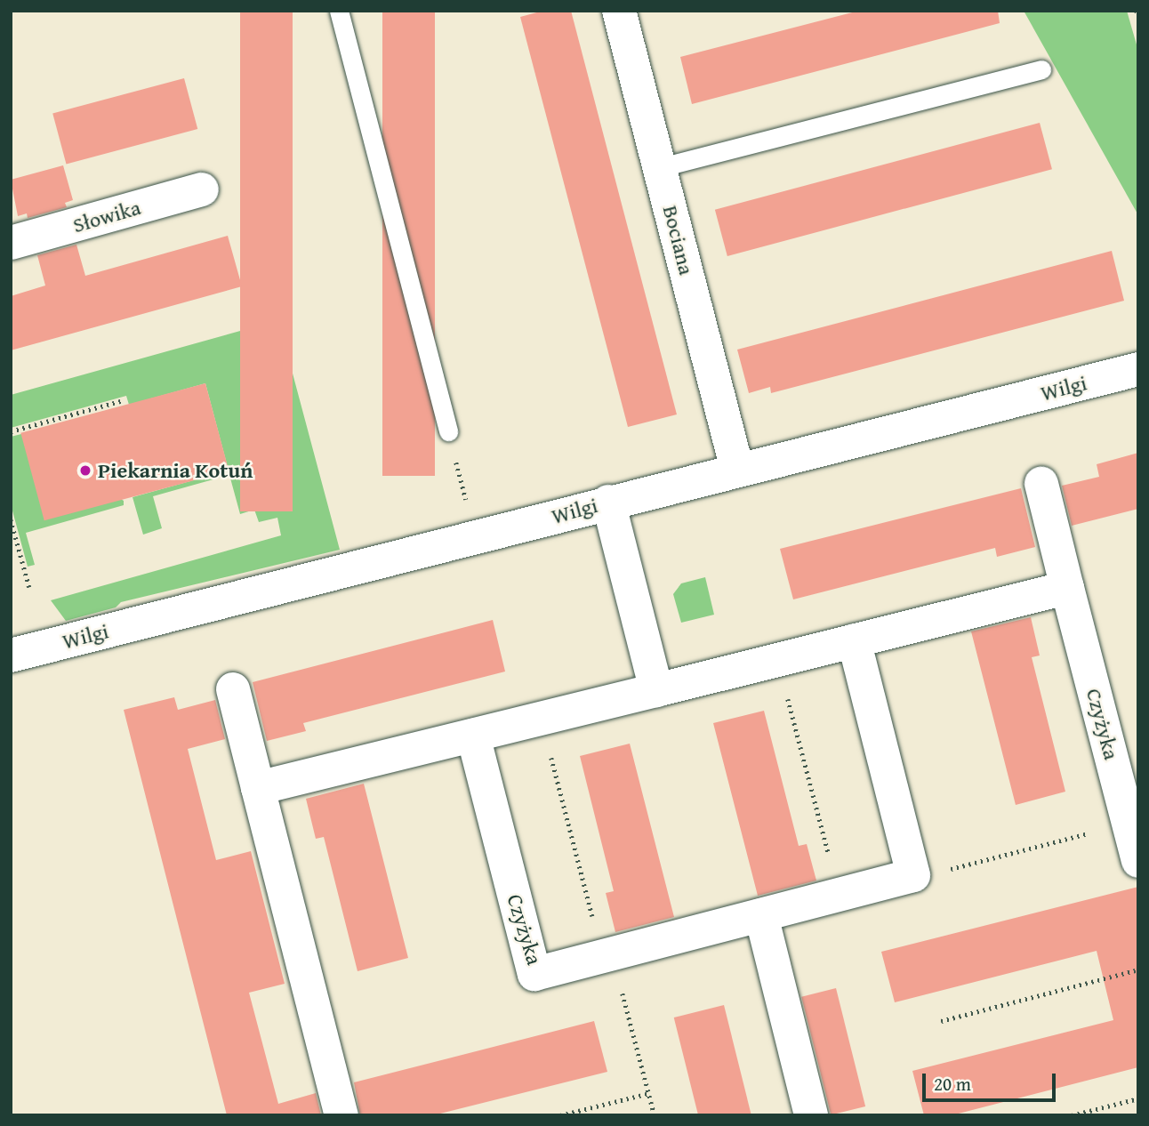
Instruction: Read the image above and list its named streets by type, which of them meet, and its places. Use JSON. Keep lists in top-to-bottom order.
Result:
{
  "streets": {
    "street": [
      "Słowika",
      "Bociana",
      "Wilgi",
      "Czyżyka"
    ]
  },
  "crossings": [
    ["Bociana", "Wilgi"]
  ],
  "places": ["Piekarnia Kotuń"],
  "scale_bar": "20 m"
}
